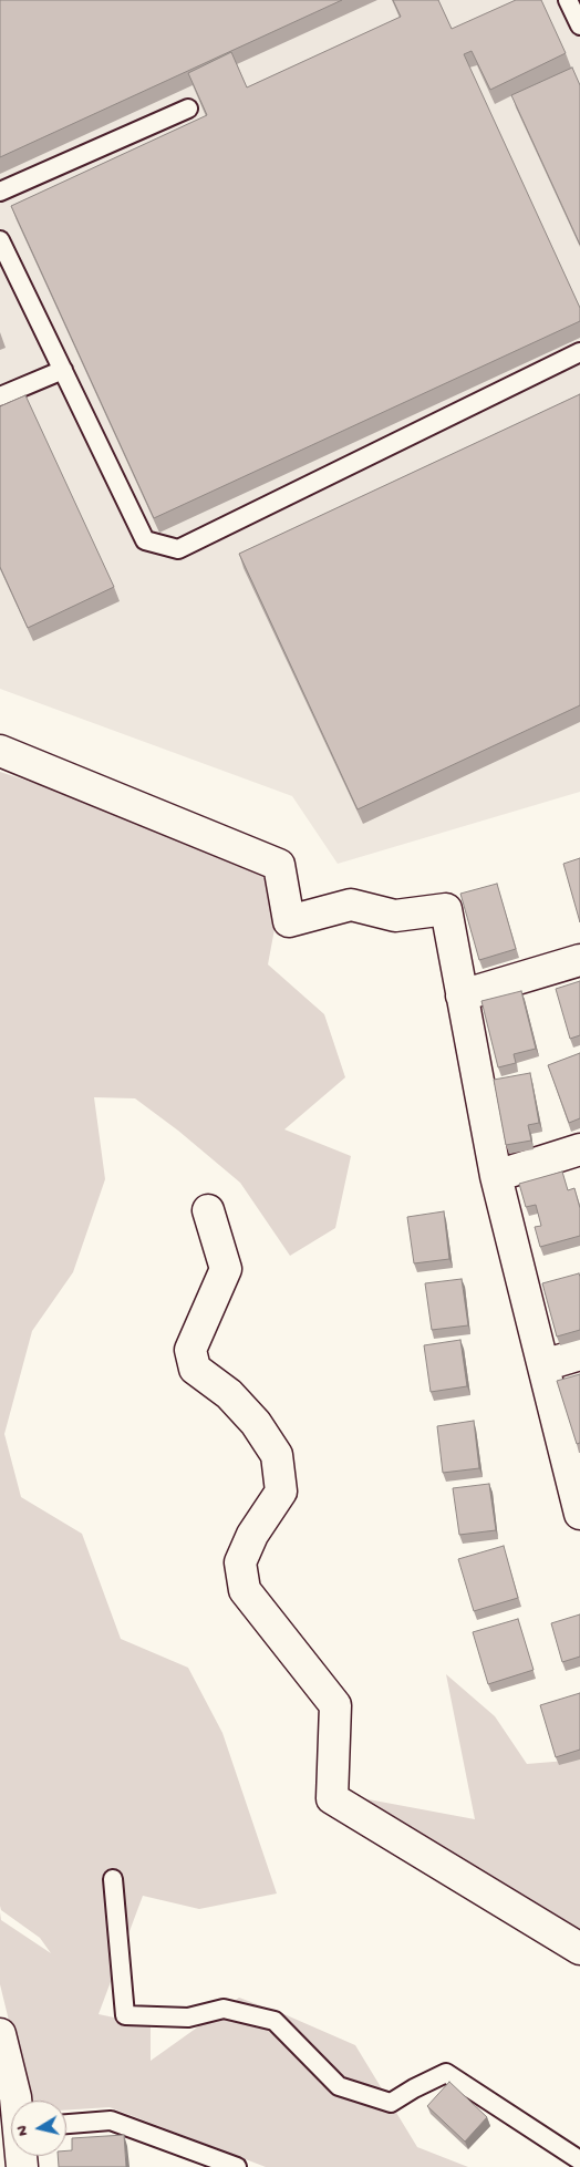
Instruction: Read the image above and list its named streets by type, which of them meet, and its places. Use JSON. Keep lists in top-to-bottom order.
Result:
{
  "north": "left"
}
